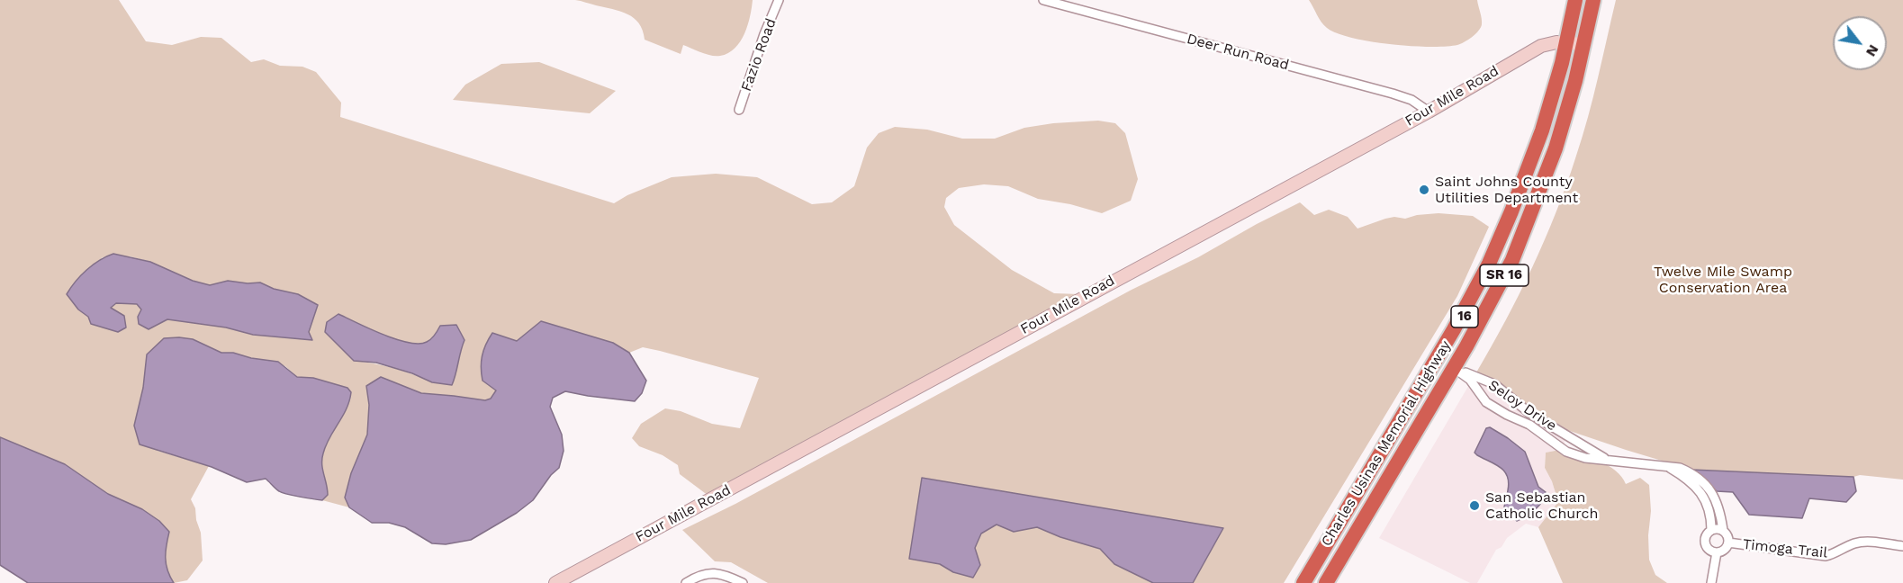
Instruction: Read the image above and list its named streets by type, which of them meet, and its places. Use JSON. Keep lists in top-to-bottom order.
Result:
{
  "streets": {
    "highway": ["SR 16", "16", "Charles Usinas Memorial Highway"],
    "main road": ["Four Mile Road"],
    "street": [
      "Deer Run Road",
      "Fazio Road",
      "Seloy Drive",
      "Timoga Trail"
    ]
  },
  "crossings": [
    ["Deer Run Road", "Four Mile Road"],
    ["Four Mile Road", "Charles Usinas Memorial Highway"],
    ["16", "Seloy Drive"],
    ["16", "Charles Usinas Memorial Highway"],
    ["Seloy Drive", "Charles Usinas Memorial Highway"],
    ["Seloy Drive", "Timoga Trail"]
  ],
  "parks": ["Twelve Mile Swamp Conservation Area"],
  "places": ["Saint Johns County Utilities Department", "San Sebastian Catholic Church"],
  "north": "bottom right"
}
